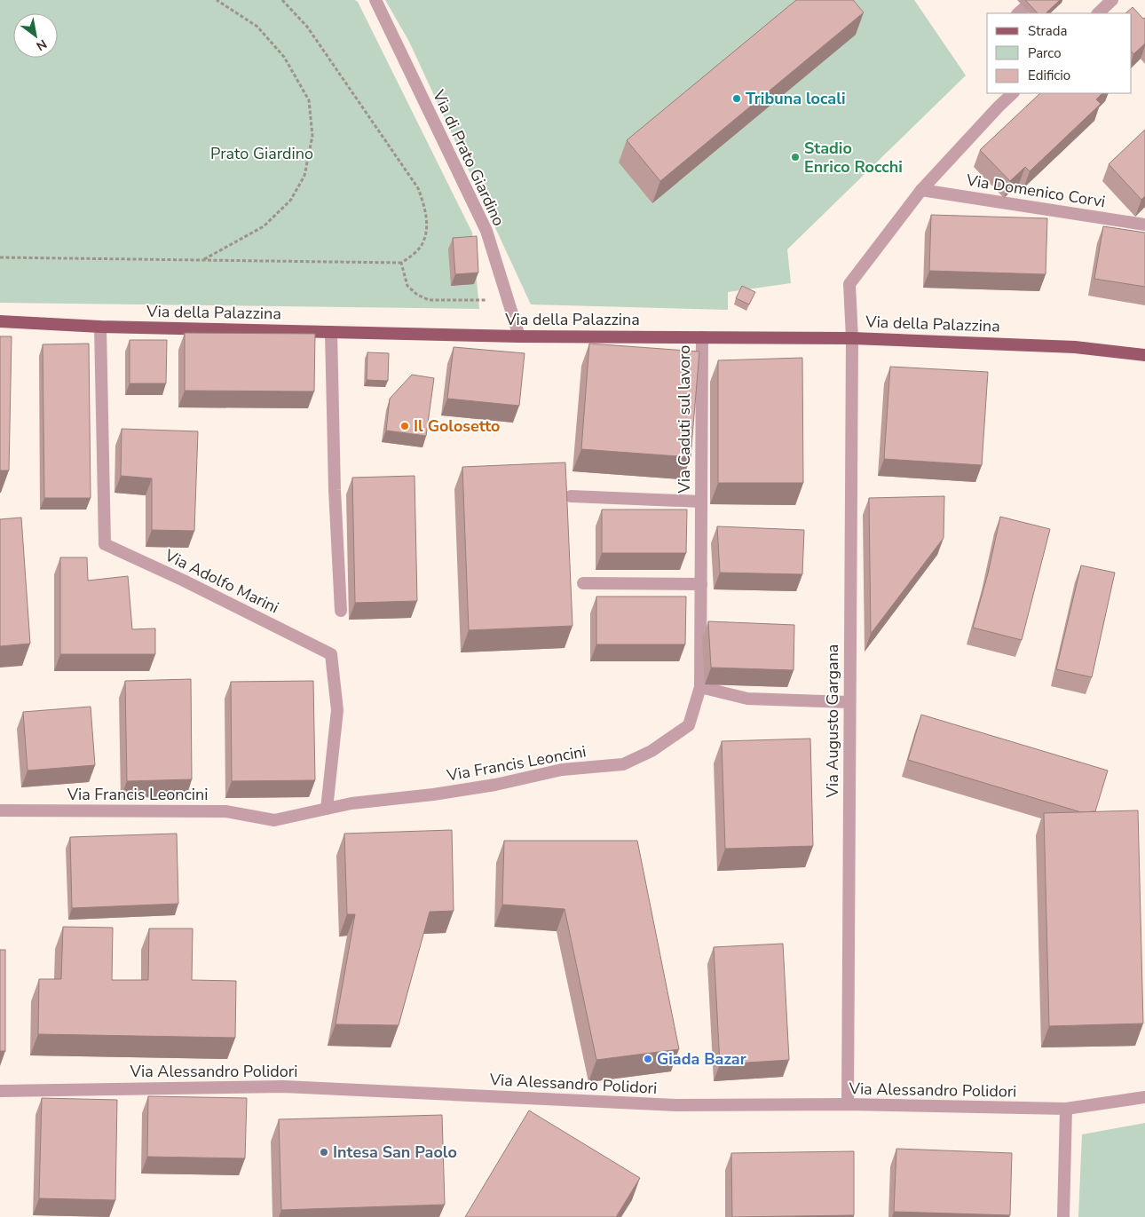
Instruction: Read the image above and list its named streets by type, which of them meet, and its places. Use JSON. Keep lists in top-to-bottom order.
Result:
{
  "streets": {
    "main road": ["Via della Palazzina"],
    "street": [
      "Via di Prato Giardino",
      "Via Domenico Corvi",
      "Via Caduti sul lavoro",
      "Via Adolfo Marini",
      "Via Augusto Gargana",
      "Via Francis Leoncini",
      "Via Alessandro Polidori"
    ]
  },
  "crossings": [
    ["Via di Prato Giardino", "Via della Palazzina"],
    ["Via Domenico Corvi", "Via Augusto Gargana"],
    ["Via della Palazzina", "Via Caduti sul lavoro"],
    ["Via della Palazzina", "Via Adolfo Marini"],
    ["Via della Palazzina", "Via Augusto Gargana"],
    ["Via Caduti sul lavoro", "Via Francis Leoncini"],
    ["Via Adolfo Marini", "Via Francis Leoncini"],
    ["Via Augusto Gargana", "Via Alessandro Polidori"]
  ],
  "parks": ["Prato Giardino"],
  "places": [
    "Tribuna locali",
    "Stadio Enrico Rocchi",
    "Il Golosetto",
    "Giada Bazar",
    "Intesa San Paolo"
  ],
  "legend": ["Strada", "Parco", "Edificio"],
  "north": "bottom right"
}
